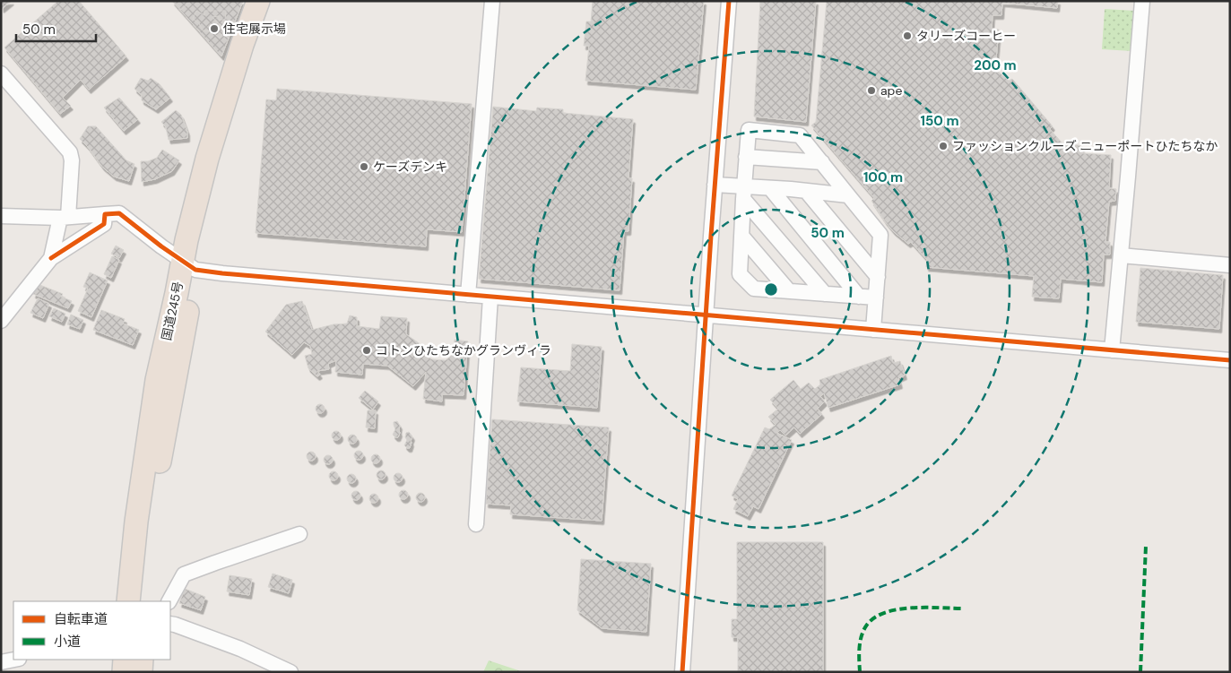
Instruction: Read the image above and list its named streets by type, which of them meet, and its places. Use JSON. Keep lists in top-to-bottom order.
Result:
{
  "streets": {
    "highway": ["国道245号"]
  },
  "places": [
    "住宅展示場",
    "タリーズコーヒー",
    "ape",
    "ファッションクルーズ ニューポートひたちなか",
    "ケーズデンキ",
    "コトンひたちなかグランヴィラ"
  ],
  "legend": ["自転車道", "小道"],
  "scale_bar": "50 m",
  "rings": [
    "200 m",
    "150 m",
    "100 m",
    "50 m"
  ]
}
